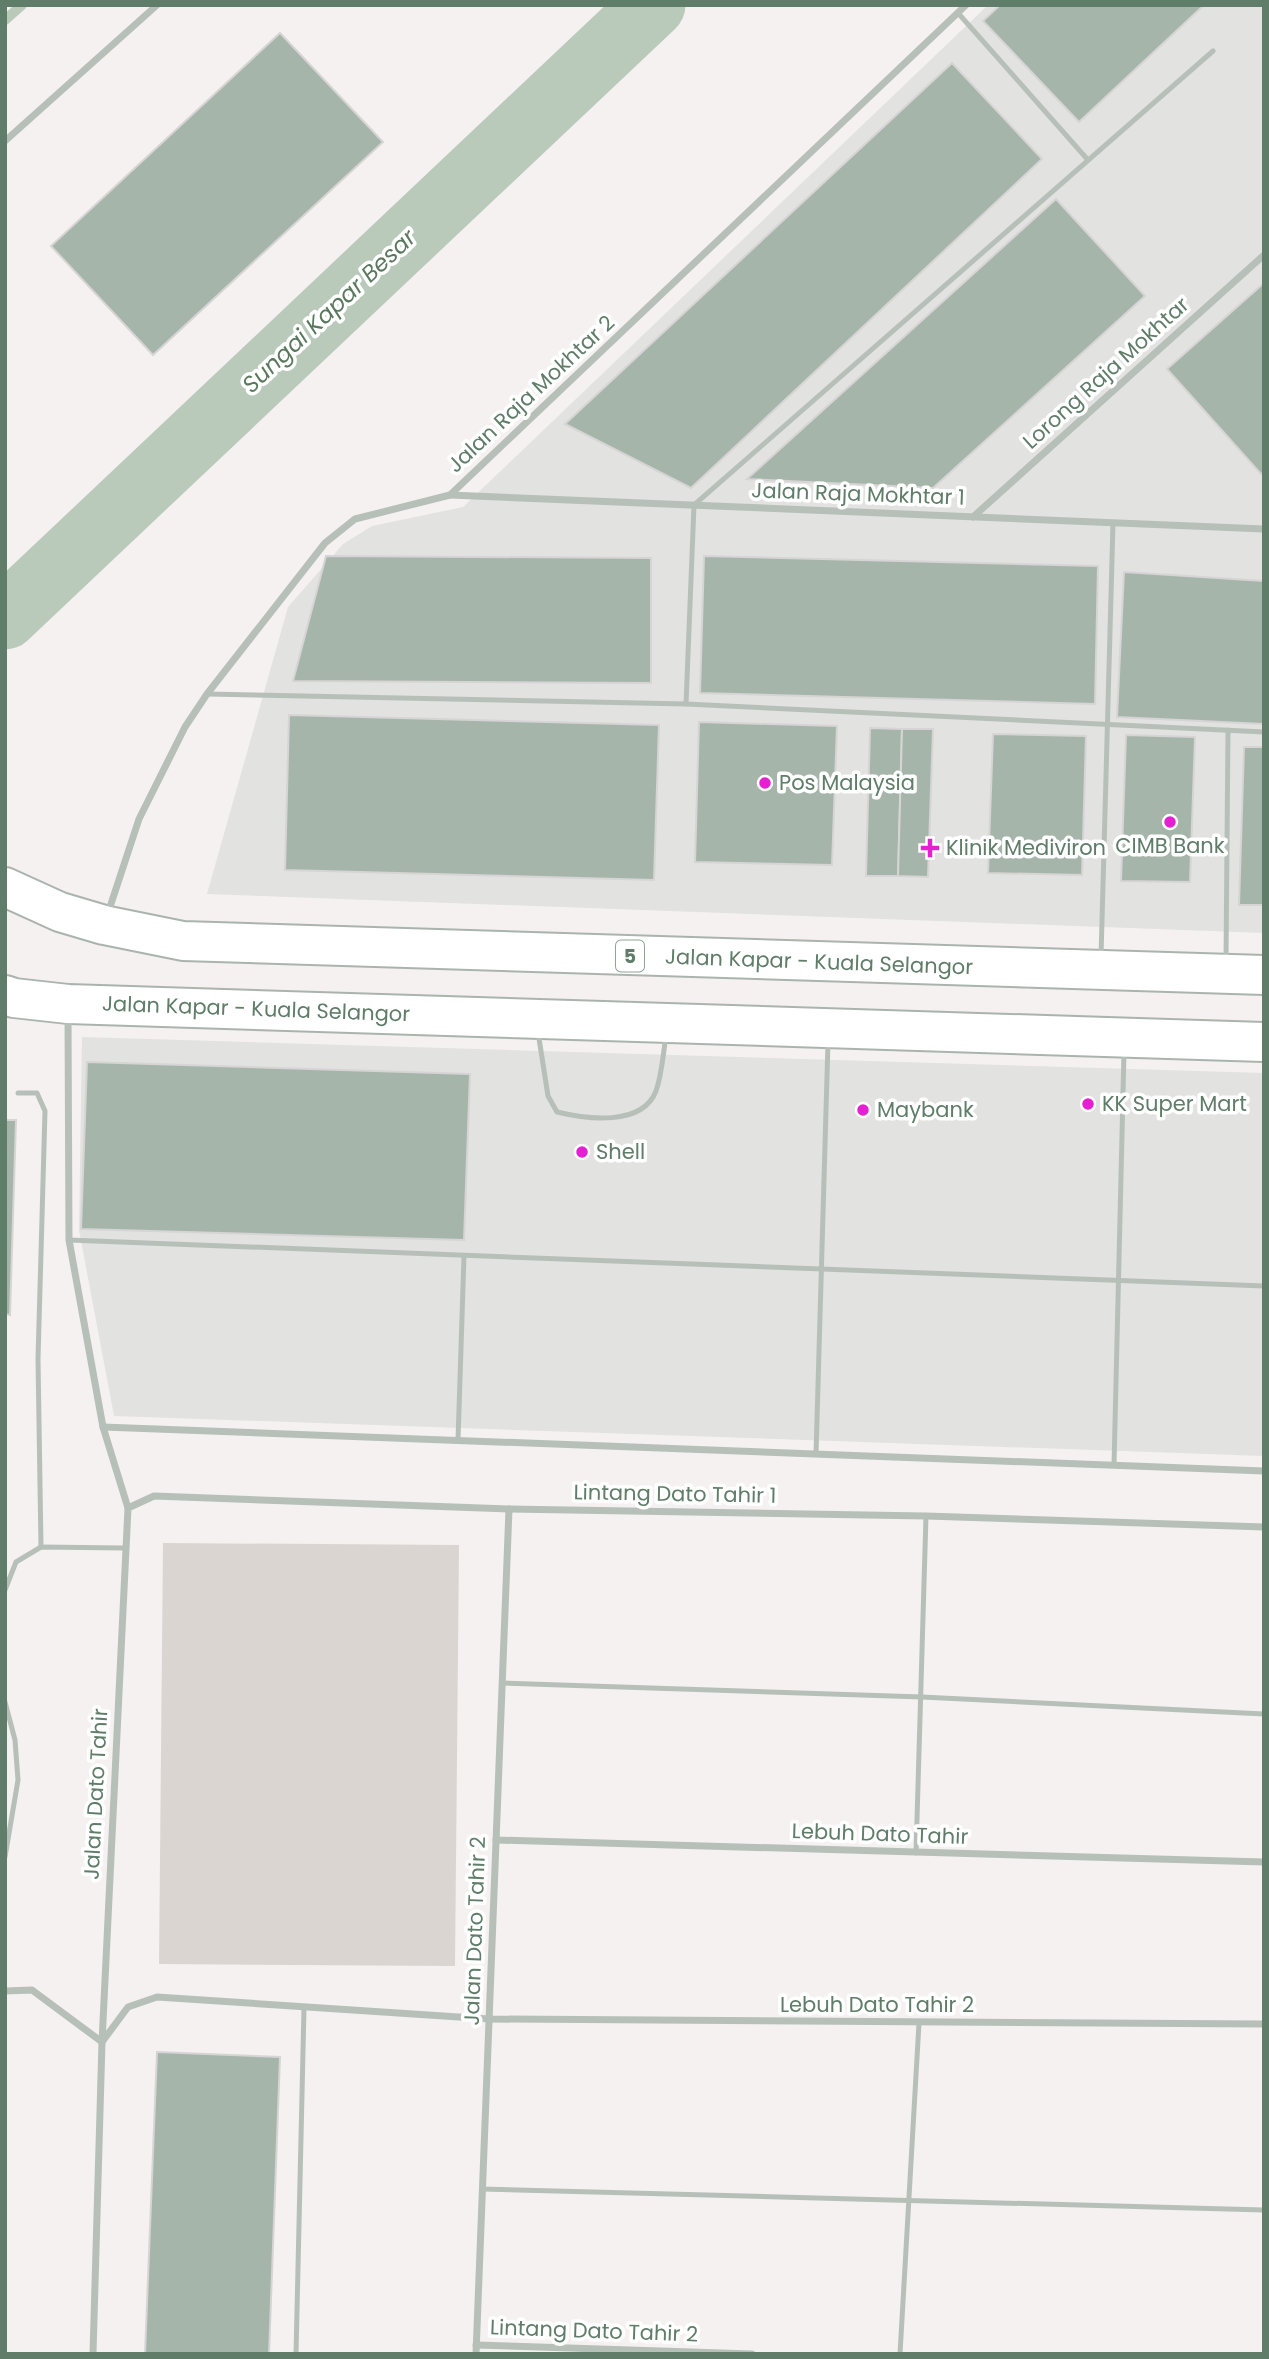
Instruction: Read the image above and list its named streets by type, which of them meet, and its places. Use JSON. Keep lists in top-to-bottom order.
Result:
{
  "streets": {
    "highway": ["5", "Jalan Kapar - Kuala Selangor"],
    "street": [
      "Lorong Raja Mokhtar",
      "Jalan Raja Mokhtar 2",
      "Jalan Raja Mokhtar 1",
      "Lintang Dato Tahir 1",
      "Jalan Dato Tahir",
      "Lebuh Dato Tahir",
      "Jalan Dato Tahir 2",
      "Lebuh Dato Tahir 2",
      "Lintang Dato Tahir 2"
    ]
  },
  "crossings": [
    ["Lorong Raja Mokhtar", "Jalan Raja Mokhtar 1"],
    ["Jalan Raja Mokhtar 2", "Jalan Raja Mokhtar 1"],
    ["Jalan Raja Mokhtar 2", "Jalan Kapar - Kuala Selangor"],
    ["Lintang Dato Tahir 1", "Jalan Dato Tahir 2"],
    ["Jalan Dato Tahir", "Lebuh Dato Tahir 2"],
    ["Lebuh Dato Tahir", "Jalan Dato Tahir 2"],
    ["Jalan Dato Tahir 2", "Lebuh Dato Tahir 2"],
    ["Jalan Dato Tahir 2", "Lintang Dato Tahir 2"]
  ],
  "water": ["Sungai Kapar Besar"],
  "places": {
    "other": [
      "Pos Malaysia",
      "CIMB Bank",
      "KK Super Mart",
      "Maybank",
      "Shell"
    ],
    "health": ["Klinik Mediviron"]
  }
}
